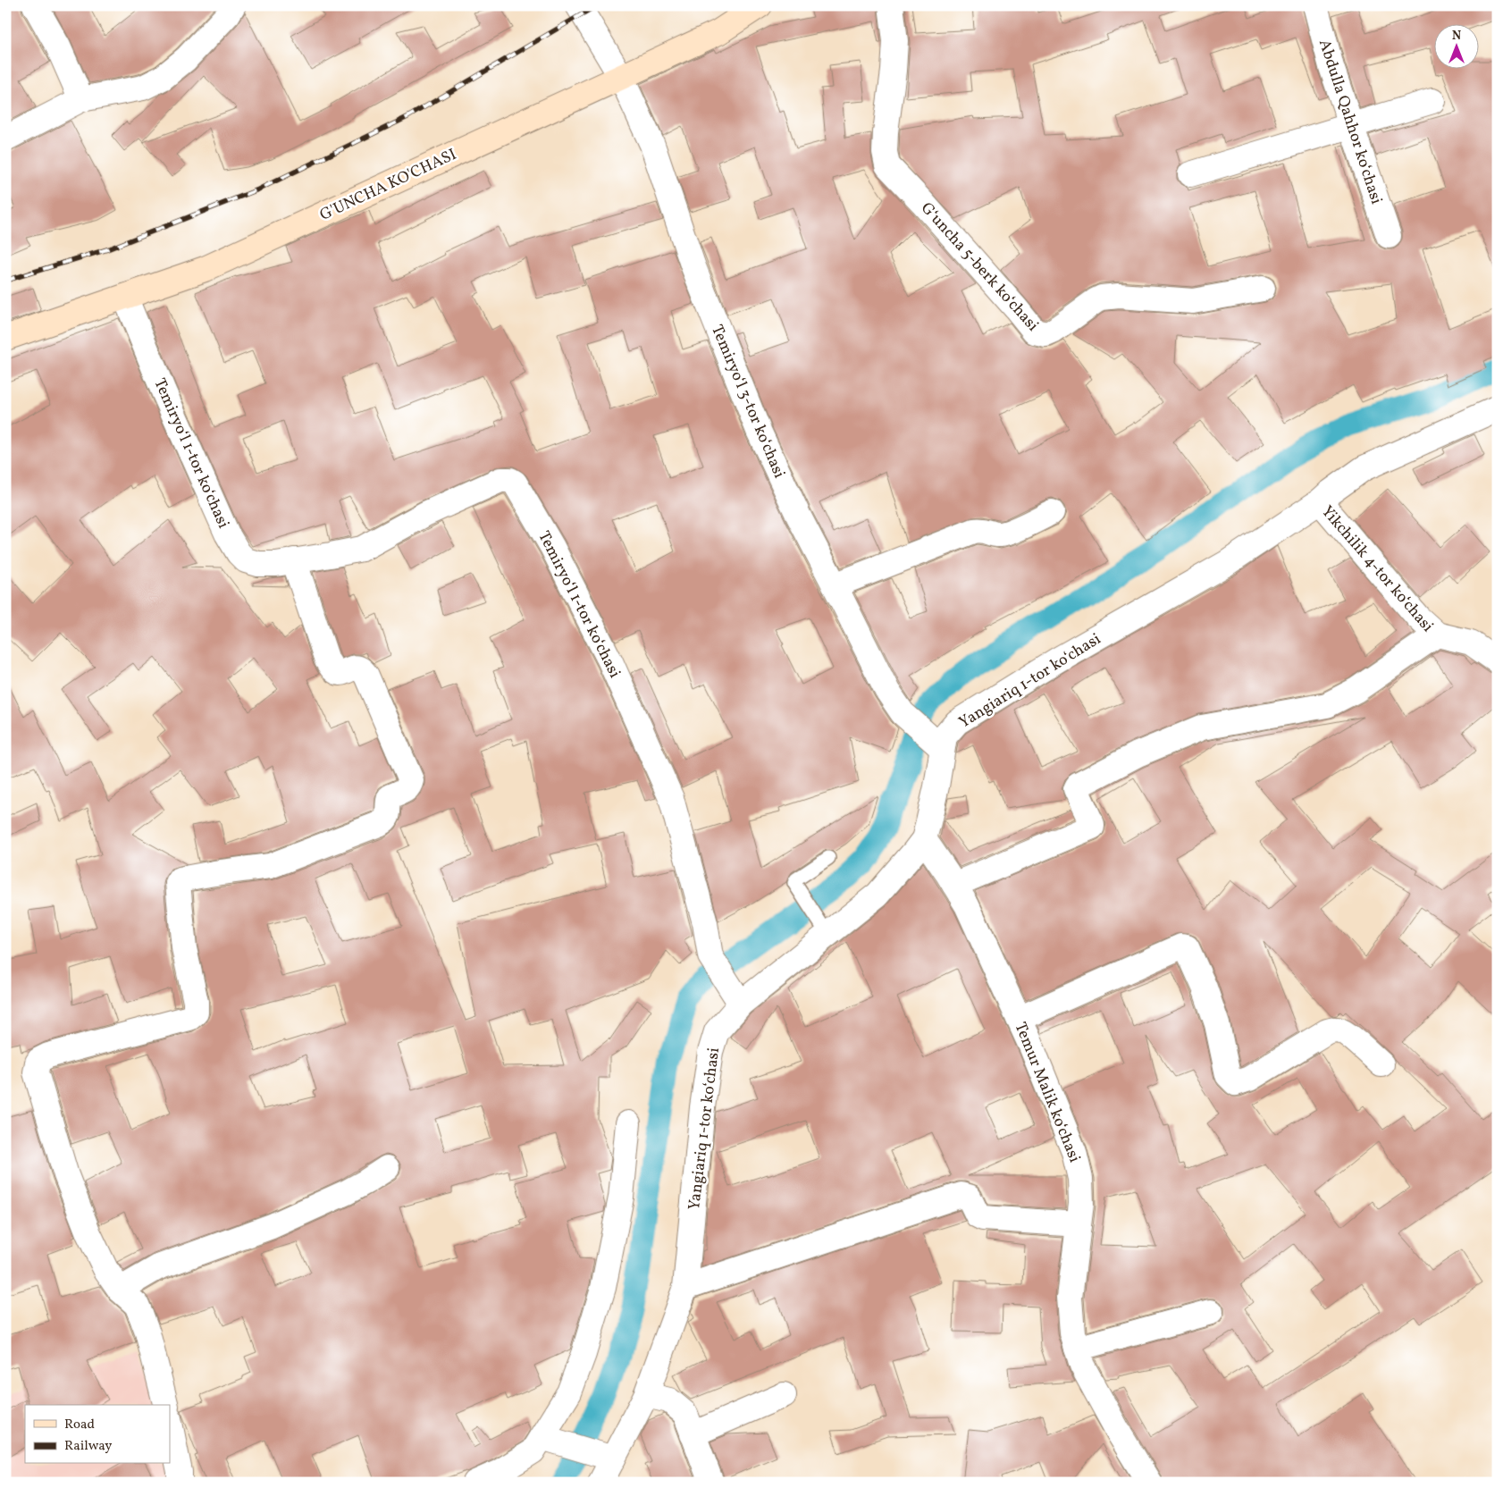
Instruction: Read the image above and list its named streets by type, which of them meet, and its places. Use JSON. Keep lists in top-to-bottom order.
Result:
{
  "streets": {
    "street": [
      "Abdulla Qahhor koʻchasi",
      "G'UNCHA KO'CHASI",
      "Gʻuncha 5-berk koʻchasi",
      "Temiryoʻl 3-tor koʻchasi",
      "Temiryoʻl 1-tor koʻchasi",
      "Yikchilik 4-tor koʻchasi",
      "Yangiariq 1-tor koʻchasi",
      "Temur Malik koʻchasi"
    ]
  },
  "crossings": [
    ["G'UNCHA KO'CHASI", "Temiryoʻl 3-tor koʻchasi"],
    ["G'UNCHA KO'CHASI", "Temiryoʻl 1-tor koʻchasi"],
    ["Temiryoʻl 3-tor koʻchasi", "Yangiariq 1-tor koʻchasi"],
    ["Temiryoʻl 1-tor koʻchasi", "Yangiariq 1-tor koʻchasi"],
    ["Yikchilik 4-tor koʻchasi", "Yangiariq 1-tor koʻchasi"],
    ["Yikchilik 4-tor koʻchasi", "Temur Malik koʻchasi"],
    ["Yangiariq 1-tor koʻchasi", "Temur Malik koʻchasi"]
  ],
  "legend": ["Road", "Railway"],
  "north": "top"
}
